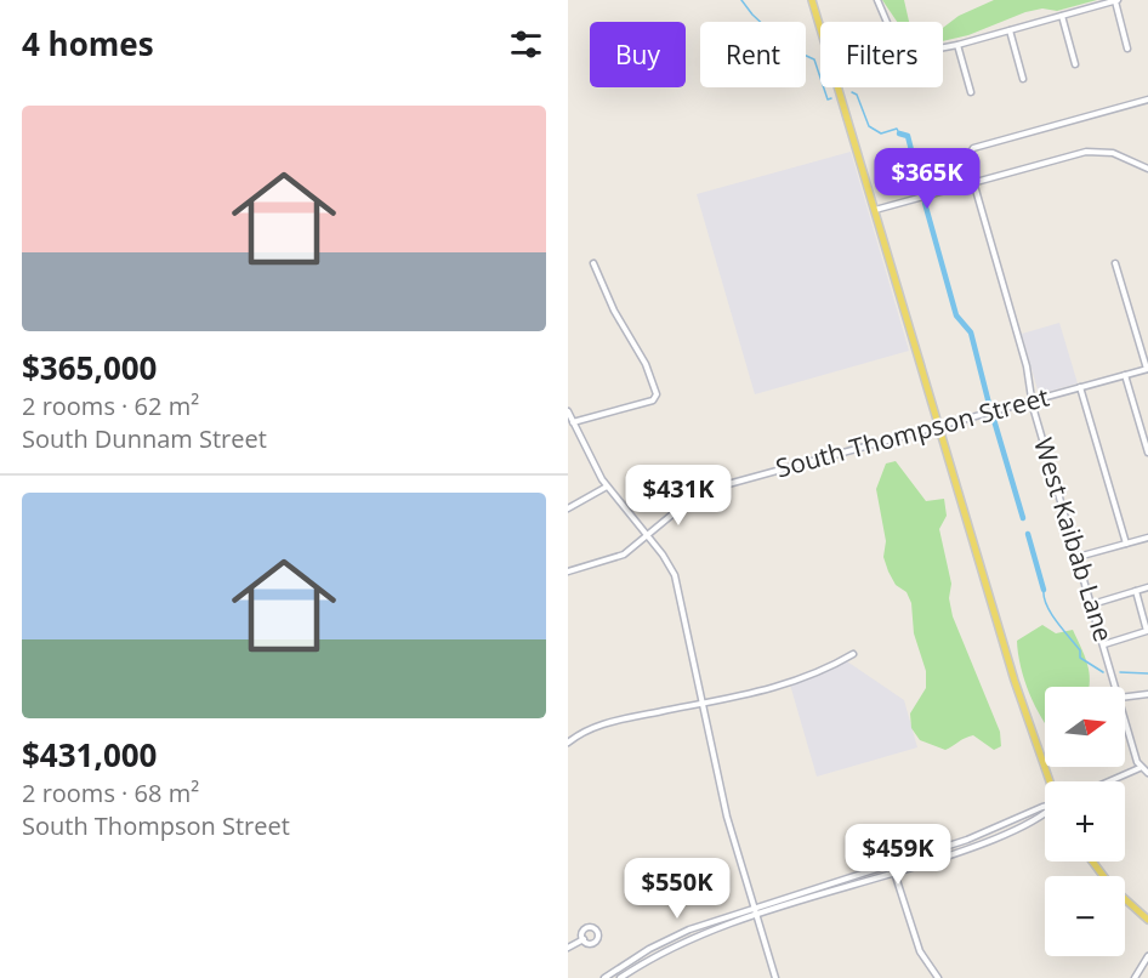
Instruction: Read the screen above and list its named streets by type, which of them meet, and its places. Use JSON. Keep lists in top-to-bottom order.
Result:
{
  "streets": {
    "street": ["South Thompson Street", "West Kaibab Lane"]
  },
  "crossings": [
    ["South Thompson Street", "West Kaibab Lane"]
  ],
  "north": "right",
  "page": {
    "heading": "4 homes",
    "chip": ["Buy", "Rent", "Filters"],
    "list": [
      {
        "name": "$365,000",
        "note": "2 rooms · 62 m² · South Dunnam Street"
      },
      {
        "name": "$431,000",
        "note": "2 rooms · 68 m² · South Thompson Street"
      }
    ],
    "price": [
      "$365K",
      "$431K",
      "$459K",
      "$550K"
    ],
    "map_buttons": ["+", "−"]
  }
}
